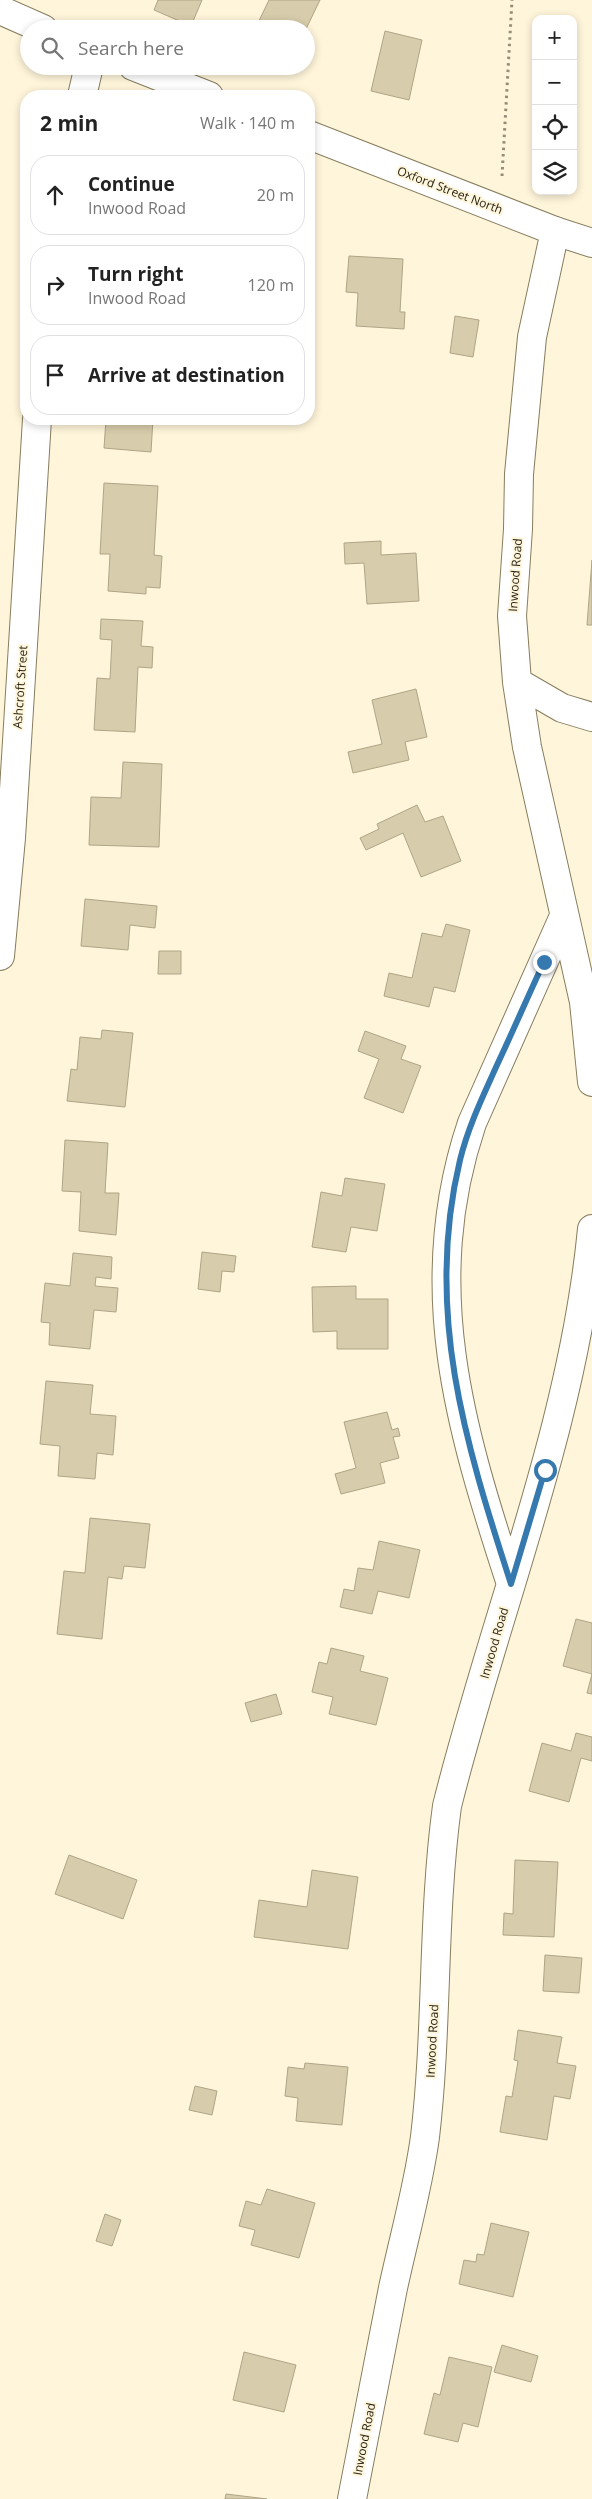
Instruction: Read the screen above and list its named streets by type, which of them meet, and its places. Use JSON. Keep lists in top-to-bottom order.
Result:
{
  "streets": {
    "street": ["Oxford Street North", "Inwood Road", "Ashcroft Street"]
  },
  "crossings": [
    ["Oxford Street North", "Inwood Road"]
  ],
  "page": {
    "map_buttons": ["+", "−"],
    "search": "Search here",
    "heading": ["2 min", "Walk · 140 m"],
    "list": [
      ["Continue", "Inwood Road", "20 m"],
      ["Turn right", "Inwood Road", "120 m"],
      "Arrive at destination"
    ]
  }
}
